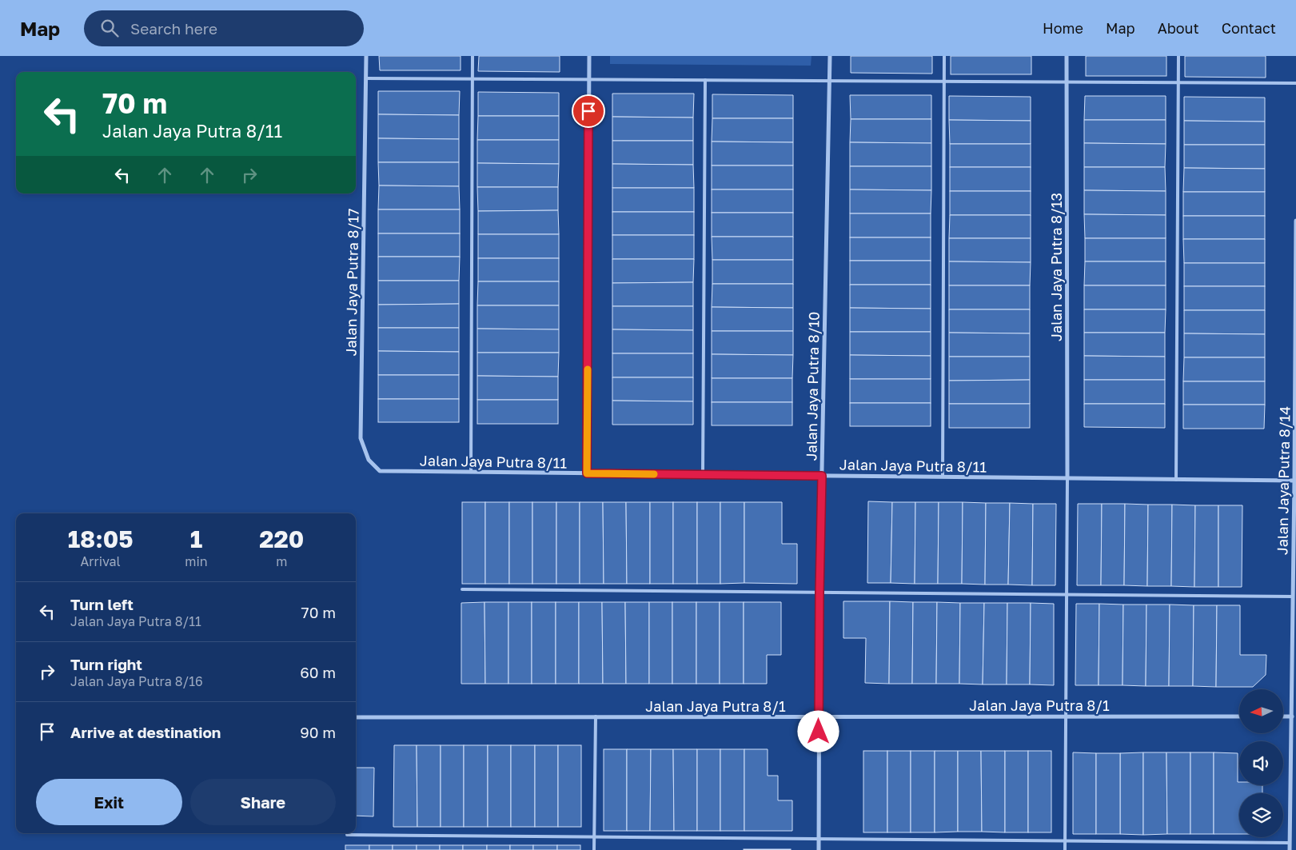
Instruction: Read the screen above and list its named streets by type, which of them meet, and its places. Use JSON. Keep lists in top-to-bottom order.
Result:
{
  "streets": {
    "street": [
      "Jalan Jaya Putra 8/13",
      "Jalan Jaya Putra 8/17",
      "Jalan Jaya Putra 8/10",
      "Jalan Jaya Putra 8/11",
      "Jalan Jaya Putra 8/14",
      "Jalan Jaya Putra 8/1"
    ]
  },
  "crossings": [
    ["Jalan Jaya Putra 8/13", "Jalan Jaya Putra 8/11"],
    ["Jalan Jaya Putra 8/17", "Jalan Jaya Putra 8/11"],
    ["Jalan Jaya Putra 8/10", "Jalan Jaya Putra 8/11"],
    ["Jalan Jaya Putra 8/10", "Jalan Jaya Putra 8/1"],
    ["Jalan Jaya Putra 8/11", "Jalan Jaya Putra 8/14"]
  ],
  "north": "left",
  "page": {
    "header": "Map",
    "search": "Search here",
    "nav": [
      "Home",
      "Map",
      "About",
      "Contact"
    ],
    "turn": ["70 m", "Jalan Jaya Putra 8/11"],
    "eta": [
      "18:05",
      "Arrival",
      "1",
      "min",
      "220",
      "m"
    ],
    "list": [
      {
        "name": "Turn left",
        "note": "Jalan Jaya Putra 8/11",
        "value": "70 m"
      },
      {
        "name": "Turn right",
        "note": "Jalan Jaya Putra 8/16",
        "value": "60 m"
      },
      {
        "name": "Arrive at destination",
        "value": "90 m"
      }
    ],
    "buttons": ["Exit", "Share"]
  }
}
